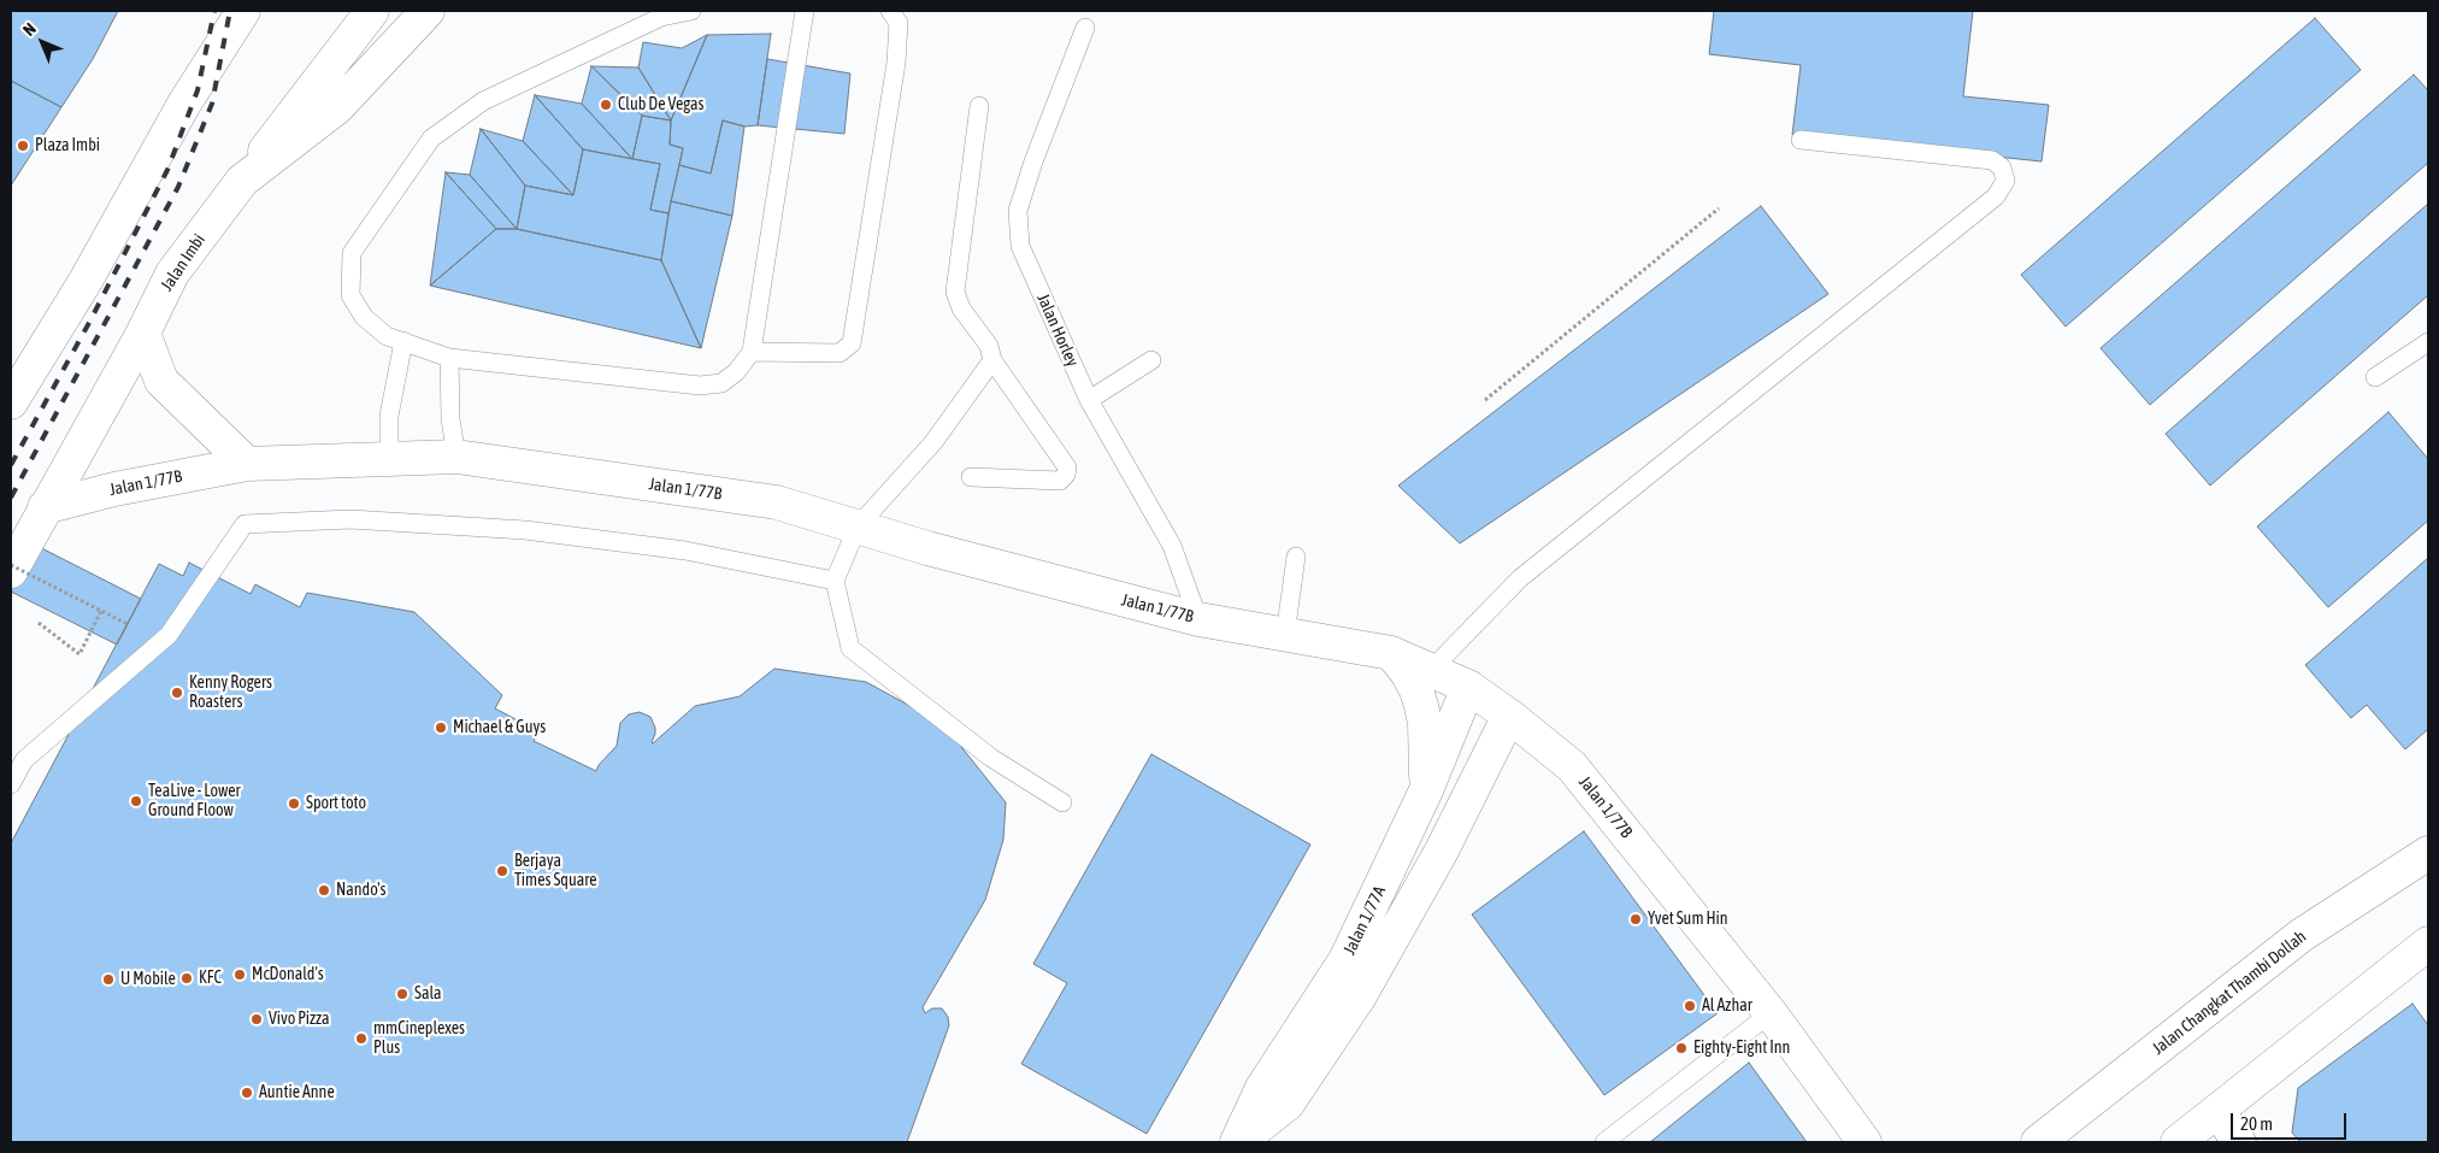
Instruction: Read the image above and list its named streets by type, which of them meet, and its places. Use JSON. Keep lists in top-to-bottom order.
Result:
{
  "streets": {
    "street": [
      "Jalan Imbi",
      "Jalan 1/77B",
      "Jalan 1/77A",
      "Jalan Changkat Thambi Dollah"
    ],
    "lane": ["Jalan Horley"]
  },
  "crossings": [
    ["Jalan Imbi", "Jalan 1/77B"],
    ["Jalan Horley", "Jalan 1/77B"],
    ["Jalan 1/77B", "Jalan 1/77A"]
  ],
  "places": [
    "Club De Vegas",
    "Plaza Imbi",
    "Kenny Rogers Roasters",
    "Michael & Guys",
    "TeaLive - Lower Ground Floow",
    "Sport toto",
    "Berjaya Times Square",
    "Nando's",
    "Yvet Sum Hin",
    "McDonald's",
    "KFC",
    "U Mobile",
    "Sala",
    "Al Azhar",
    "Vivo Pizza",
    "mmCineplexes Plus",
    "Eighty-Eight Inn",
    "Auntie Anne"
  ],
  "scale_bar": "20 m",
  "north": "top left"
}
